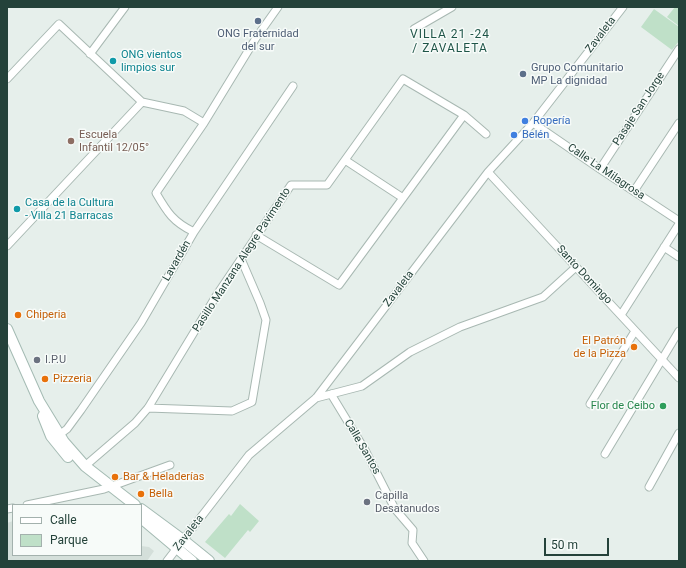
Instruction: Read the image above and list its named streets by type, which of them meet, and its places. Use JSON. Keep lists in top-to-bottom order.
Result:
{
  "streets": {
    "street": [
      "Zavaleta",
      "Pasaje San Jorge",
      "Calle La Milagrosa",
      "Pasillo Manzana Alegre Pavimento",
      "Lavardén",
      "Santo Domingo",
      "Calle Santos"
    ]
  },
  "crossings": [
    ["Zavaleta", "Calle La Milagrosa"],
    ["Zavaleta", "Santo Domingo"],
    ["Pasaje San Jorge", "Calle La Milagrosa"]
  ],
  "districts": ["VILLA 21 -24 / ZAVALETA"],
  "places": [
    "ONG Fraternidad del sur",
    "ONG vientos limpios sur",
    "Grupo Comunitario MP La dignidad",
    "Ropería",
    "Belén",
    "Escuela Infantil 12/05°",
    "Casa de la Cultura - Villa 21 Barracas",
    "Chiperia",
    "El Patrón de la Pizza",
    "I.P.U",
    "Pizzeria",
    "Flor de Ceibo",
    "Bar & Heladerías",
    "Bella",
    "Capilla Desatanudos"
  ],
  "legend": ["Calle", "Parque"],
  "scale_bar": "50 m"
}
